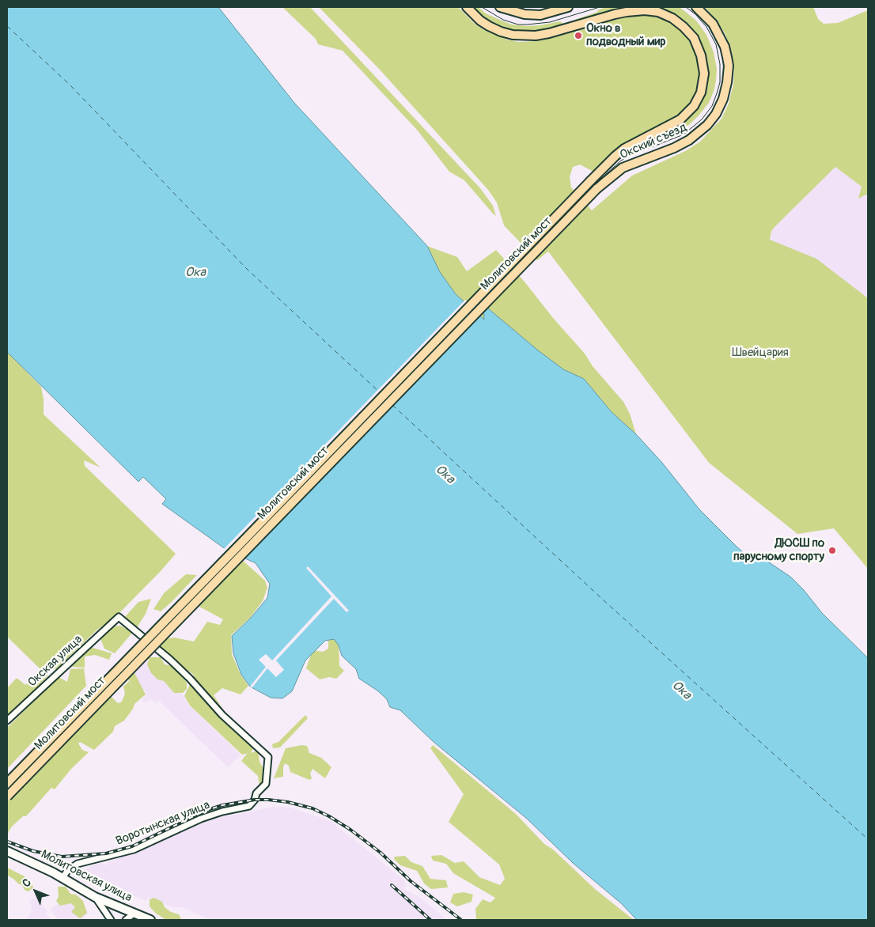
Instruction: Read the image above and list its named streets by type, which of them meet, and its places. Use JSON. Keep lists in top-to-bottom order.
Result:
{
  "streets": {
    "main road": ["Окский съезд", "Молитовский мост"],
    "street": ["Окская улица", "Воротынская улица", "Молитовская улица"]
  },
  "crossings": [
    ["Окский съезд", "Молитовский мост"],
    ["Окская улица", "Воротынская улица"],
    ["Воротынская улица", "Молитовская улица"]
  ],
  "water": ["Ока"],
  "parks": ["Швейцария"],
  "places": ["Окно в подводный мир", "ДЮСШ по парусному спорту"],
  "north": "top left"
}
